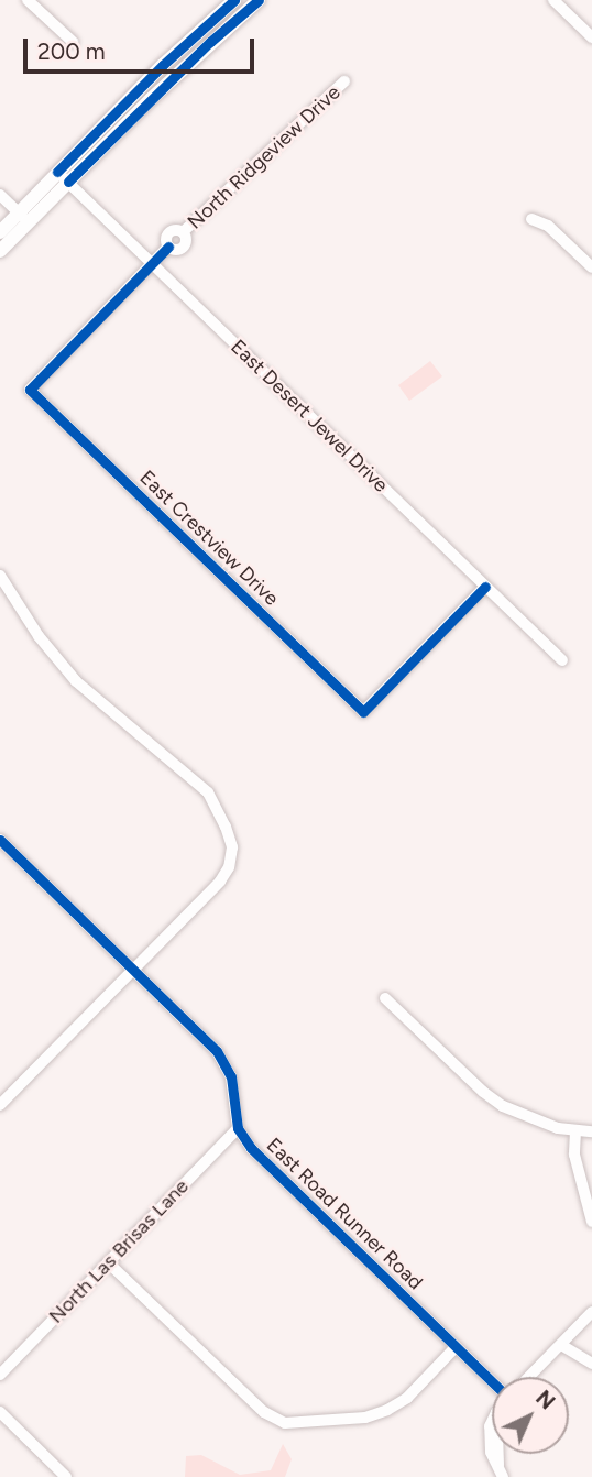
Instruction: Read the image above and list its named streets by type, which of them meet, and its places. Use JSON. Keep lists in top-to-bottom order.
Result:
{
  "streets": {
    "street": [
      "North Ridgeview Drive",
      "East Desert Jewel Drive",
      "East Crestview Drive",
      "East Road Runner Road",
      "North Las Brisas Lane"
    ]
  },
  "crossings": [
    ["North Ridgeview Drive", "East Desert Jewel Drive"],
    ["North Ridgeview Drive", "East Crestview Drive"],
    ["East Desert Jewel Drive", "East Crestview Drive"],
    ["East Road Runner Road", "North Las Brisas Lane"]
  ],
  "scale_bar": "200 m",
  "north": "top right"
}
